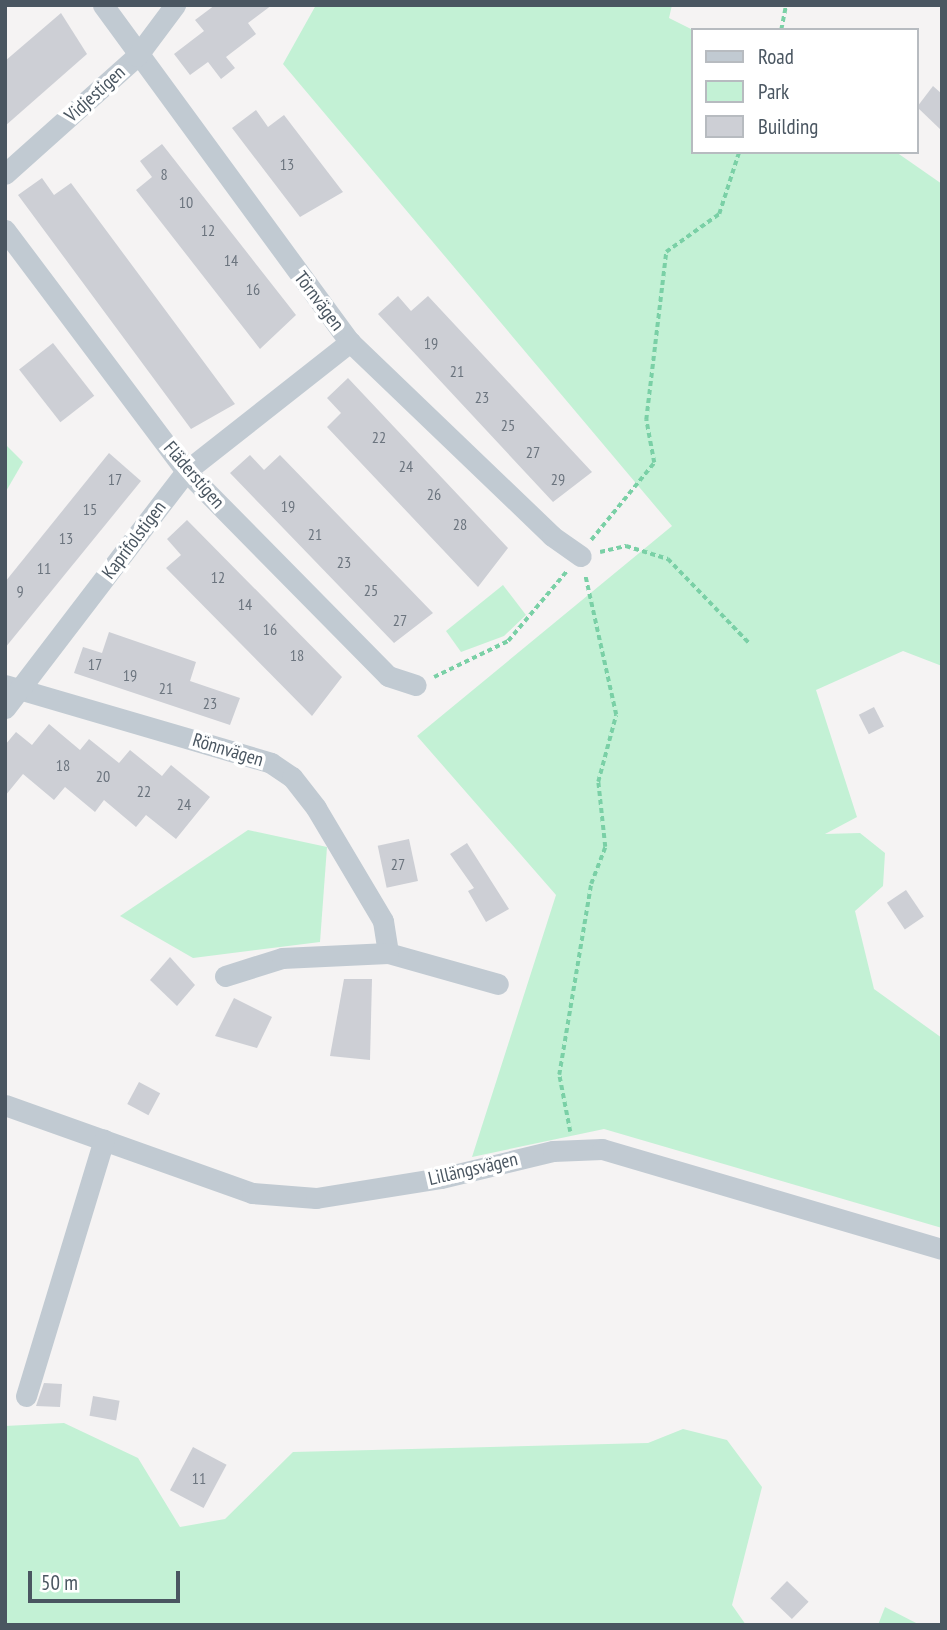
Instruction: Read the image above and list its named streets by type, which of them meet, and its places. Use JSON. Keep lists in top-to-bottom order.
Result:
{
  "streets": {
    "street": [
      "Vidjestigen",
      "Törnvägen",
      "Fläderstigen",
      "Kaprifolstigen",
      "Rönnvägen",
      "Lillängsvägen"
    ]
  },
  "crossings": [
    ["Vidjestigen", "Törnvägen"],
    ["Törnvägen", "Kaprifolstigen"],
    ["Fläderstigen", "Kaprifolstigen"],
    ["Kaprifolstigen", "Rönnvägen"]
  ],
  "house_numbers": [
    "13",
    "8",
    "10",
    "12",
    "14",
    "16",
    "19",
    "21",
    "23",
    "25",
    "22",
    "27",
    "24",
    "17",
    "29",
    "26",
    "19",
    "15",
    "28",
    "21",
    "13",
    "23",
    "11",
    "12",
    "25",
    "9",
    "14",
    "27",
    "16",
    "18",
    "17",
    "19",
    "21",
    "23",
    "18",
    "20",
    "22",
    "24",
    "27",
    "11"
  ],
  "legend": ["Road", "Park", "Building"],
  "scale_bar": "50 m"
}
